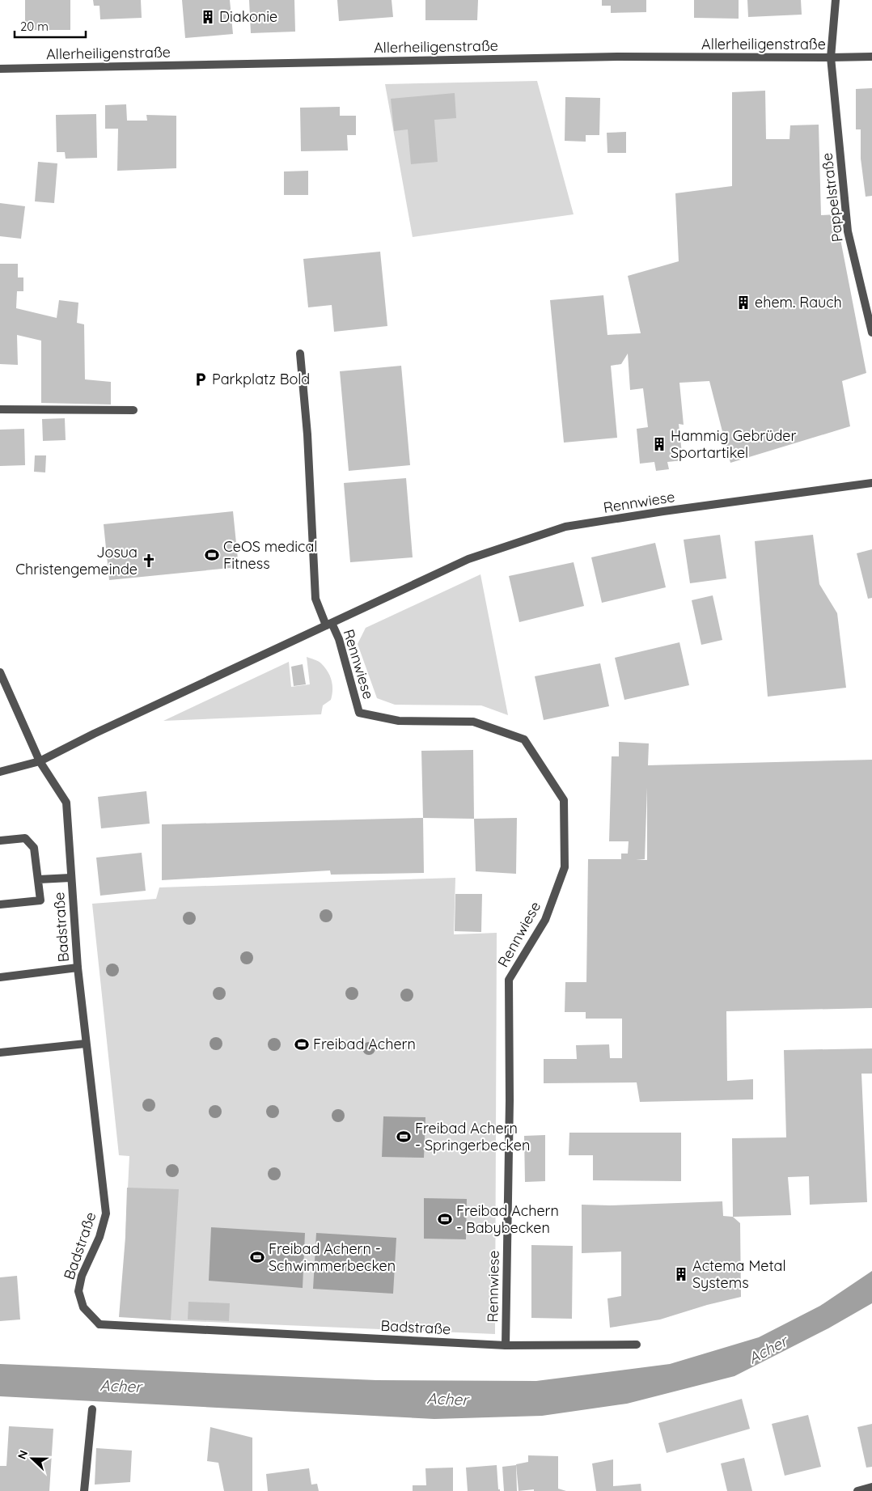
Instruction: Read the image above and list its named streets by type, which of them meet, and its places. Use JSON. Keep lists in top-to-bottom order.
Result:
{
  "streets": {
    "street": [
      "Allerheiligenstraße",
      "Pappelstraße",
      "Rennwiese",
      "Badstraße"
    ]
  },
  "crossings": [
    ["Allerheiligenstraße", "Pappelstraße"],
    ["Rennwiese", "Badstraße"]
  ],
  "water": ["Acher"],
  "places": {
    "building": [
      "Diakonie",
      "ehem. Rauch",
      "Hammig Gebrüder Sportartikel",
      "Actema Metal Systems"
    ],
    "parking": ["Parkplatz Bold"],
    "sports": [
      "CeOS medical Fitness",
      "Freibad Achern",
      "Freibad Achern - Springerbecken",
      "Freibad Achern - Babybecken",
      "Freibad Achern - Schwimmerbecken"
    ],
    "church": ["Josua Christengemeinde"]
  },
  "scale_bar": "20 m",
  "north": "left"
}
